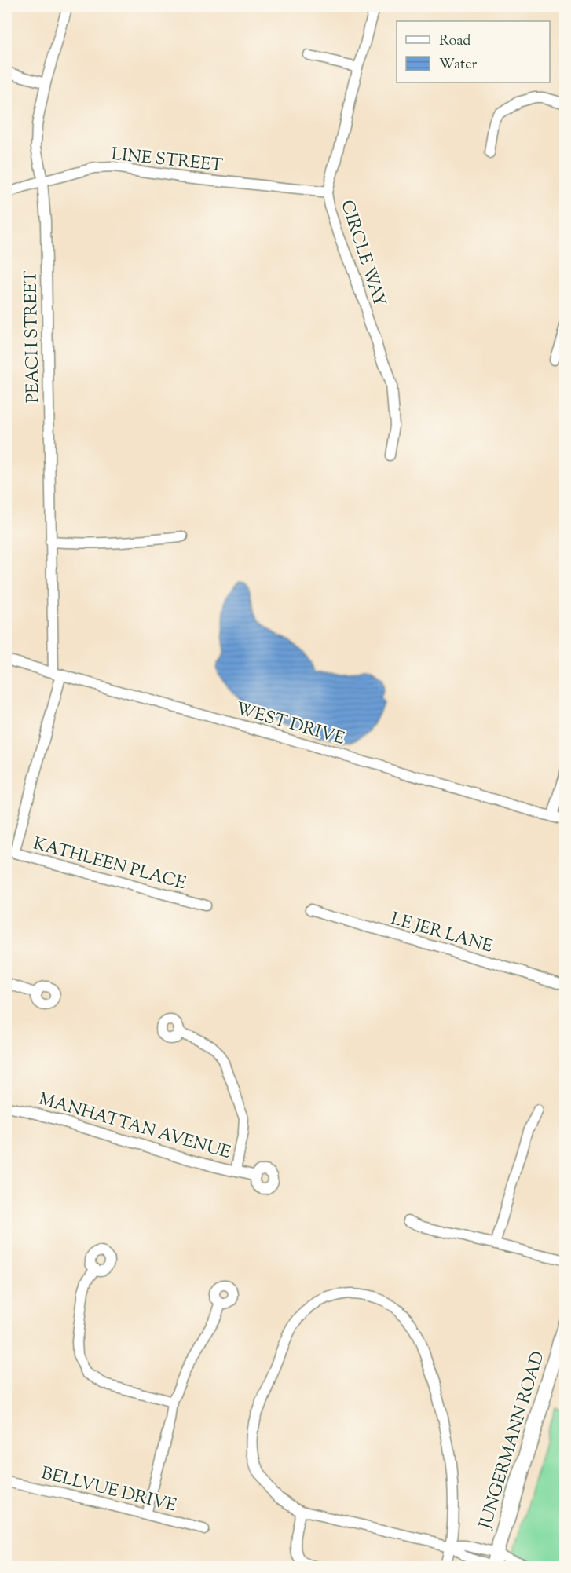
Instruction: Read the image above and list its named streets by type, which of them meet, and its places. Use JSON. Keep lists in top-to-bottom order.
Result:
{
  "streets": {
    "main road": ["JUNGERMANN ROAD"],
    "street": [
      "LINE STREET",
      "CIRCLE WAY",
      "PEACH STREET",
      "WEST DRIVE",
      "KATHLEEN PLACE",
      "LE JER LANE",
      "MANHATTAN AVENUE",
      "BELLVUE DRIVE"
    ]
  },
  "crossings": [
    ["LINE STREET", "CIRCLE WAY"],
    ["LINE STREET", "PEACH STREET"],
    ["PEACH STREET", "WEST DRIVE"],
    ["PEACH STREET", "KATHLEEN PLACE"]
  ],
  "legend": ["Road", "Water"]
}
